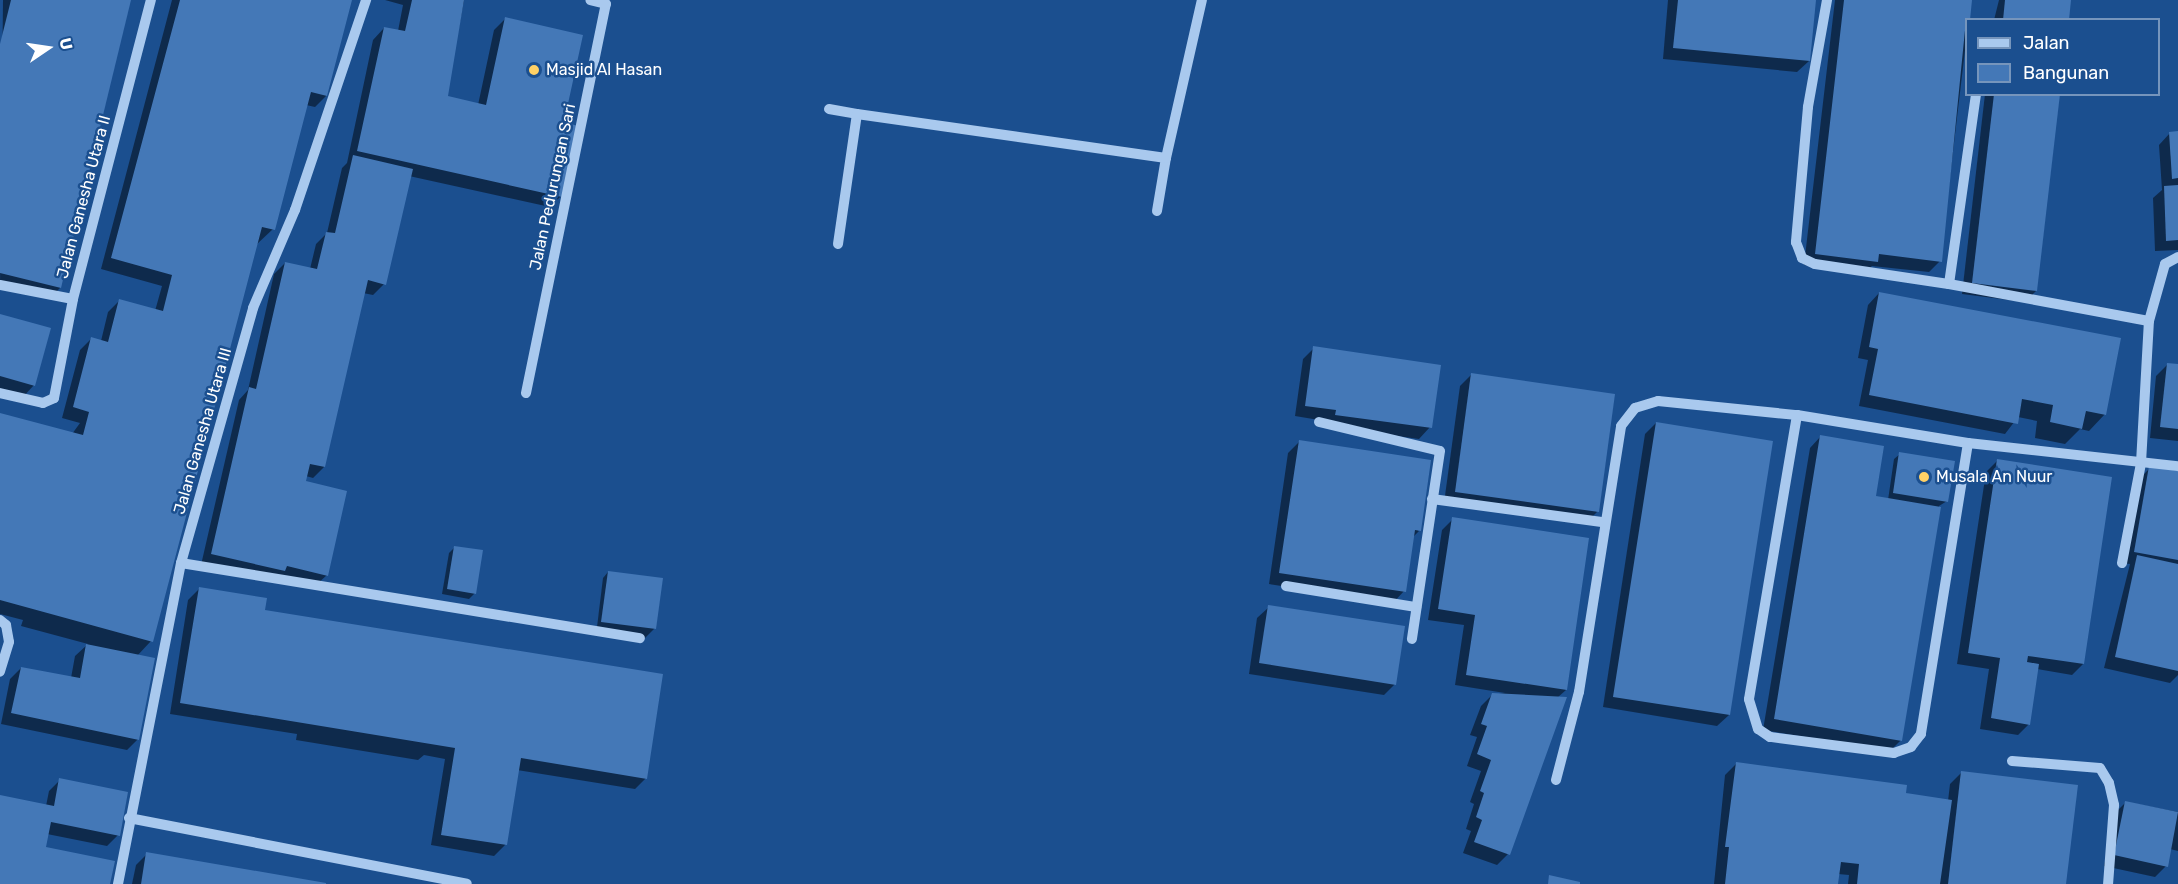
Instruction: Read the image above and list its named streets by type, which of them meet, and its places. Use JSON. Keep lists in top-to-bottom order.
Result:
{
  "streets": {
    "street": ["Jalan Pedurungan Sari", "Jalan Ganesha Utara II", "Jalan Ganesha Utara III"]
  },
  "places": ["Masjid Al Hasan", "Musala An Nuur"],
  "legend": ["Jalan", "Bangunan"],
  "north": "right"
}
